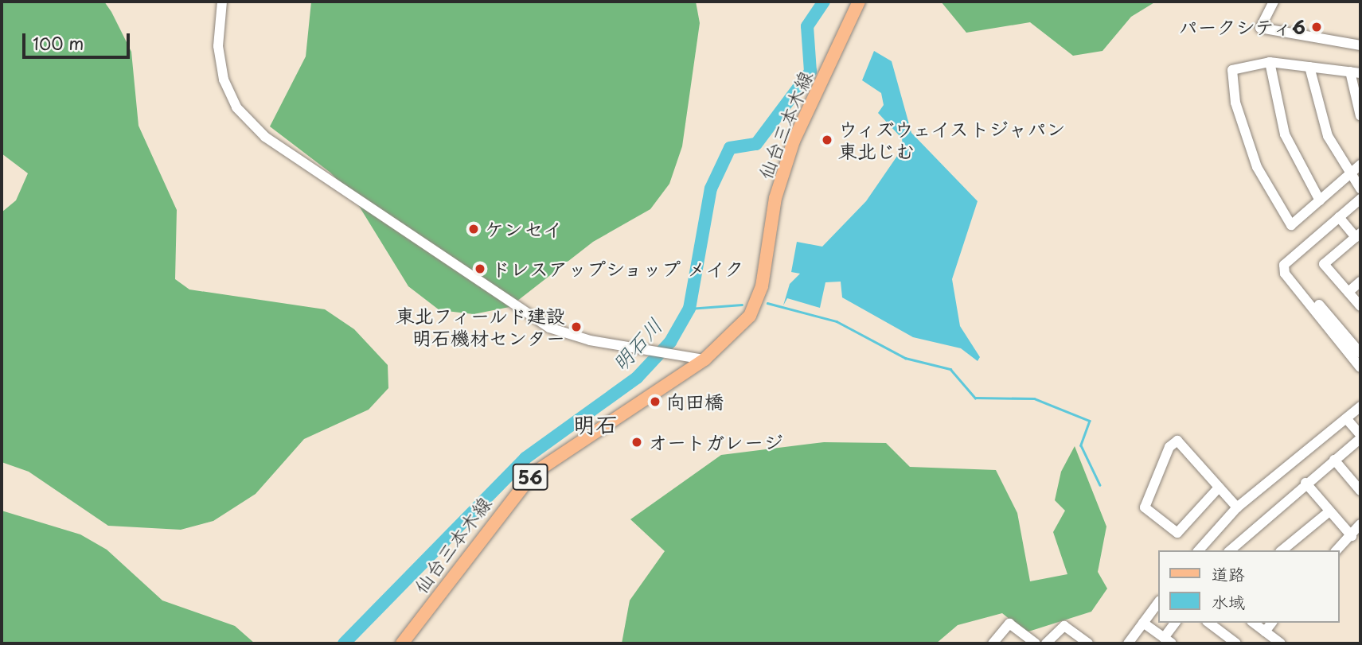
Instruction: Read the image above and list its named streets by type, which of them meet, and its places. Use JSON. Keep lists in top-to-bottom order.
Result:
{
  "streets": {
    "main road": ["仙台三本木線", "56"]
  },
  "districts": ["明石"],
  "water": ["明石川"],
  "places": [
    "パークシティ6",
    "ウィズウェイストジャパン 東北じむ",
    "ケンセイ",
    "ドレスアップショップ メイク",
    "東北フィールド建設 明石機材センター",
    "向田橋",
    "オートガレージ"
  ],
  "legend": ["道路", "水域"],
  "scale_bar": "100 m"
}
